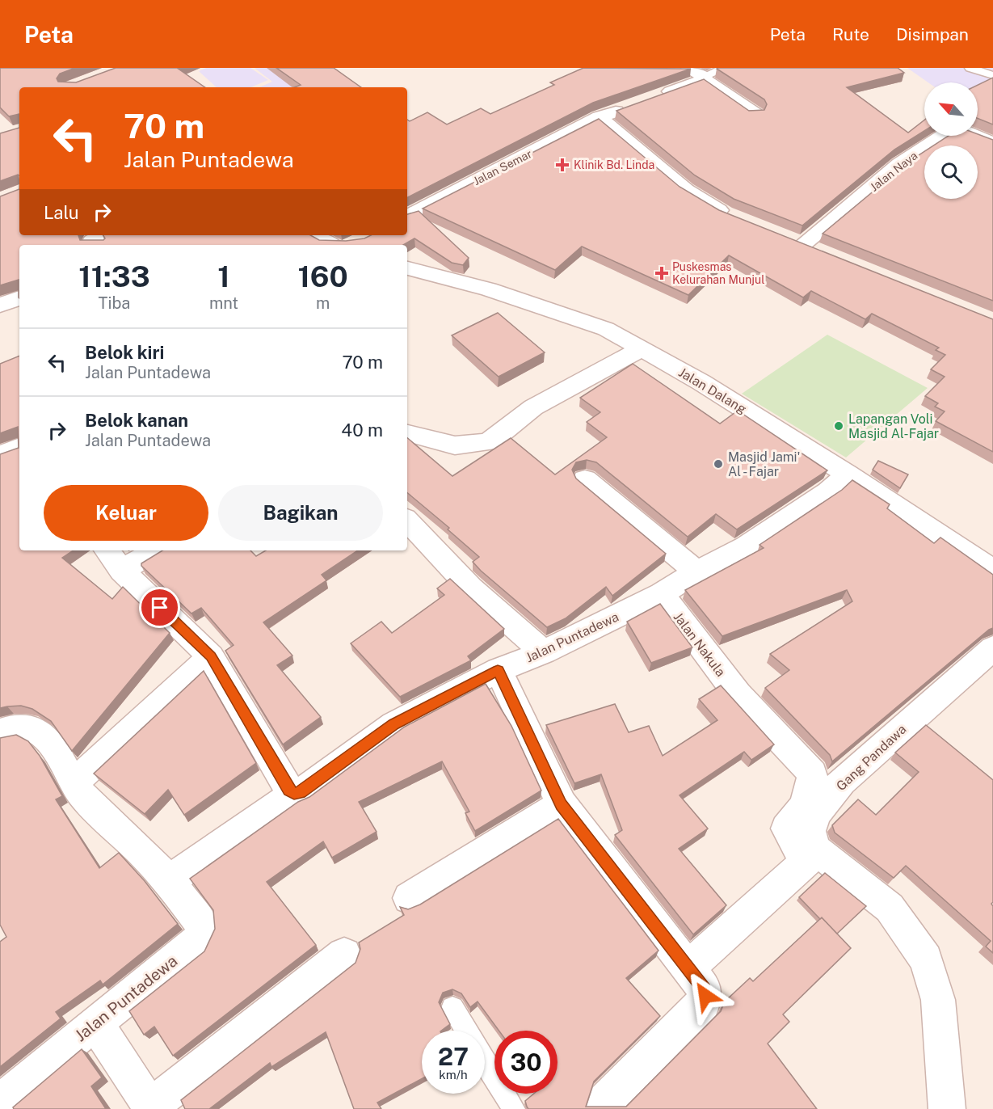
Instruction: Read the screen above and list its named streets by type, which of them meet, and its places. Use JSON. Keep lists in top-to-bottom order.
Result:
{
  "streets": {
    "street": [
      "Jalan Semar",
      "Jalan Naya",
      "Jalan Dalang",
      "Jalan Puntadewa",
      "Jalan Nakula",
      "Gang Pandawa"
    ]
  },
  "crossings": [
    ["Jalan Dalang", "Jalan Puntadewa"],
    ["Jalan Puntadewa", "Jalan Nakula"]
  ],
  "places": {
    "health": ["Klinik Bd. Linda", "Puskesmas Kelurahan Munjul"],
    "other": ["Lapangan Voli Masjid Al-Fajar", "Masjid Jami' Al - Fajar"]
  },
  "north": "top left",
  "page": {
    "header": "Peta",
    "nav": ["Peta", "Rute", "Disimpan"],
    "turn": ["70 m", "Jalan Puntadewa"],
    "then": "Lalu",
    "eta": [
      "11:33",
      "Tiba",
      "1",
      "mnt",
      "160",
      "m"
    ],
    "list": [
      {
        "name": "Belok kiri",
        "note": "Jalan Puntadewa",
        "value": "70 m"
      },
      {
        "name": "Belok kanan",
        "note": "Jalan Puntadewa",
        "value": "40 m"
      }
    ],
    "buttons": ["Keluar", "Bagikan"],
    "speed": "27 km/h",
    "limit": "30"
  }
}
